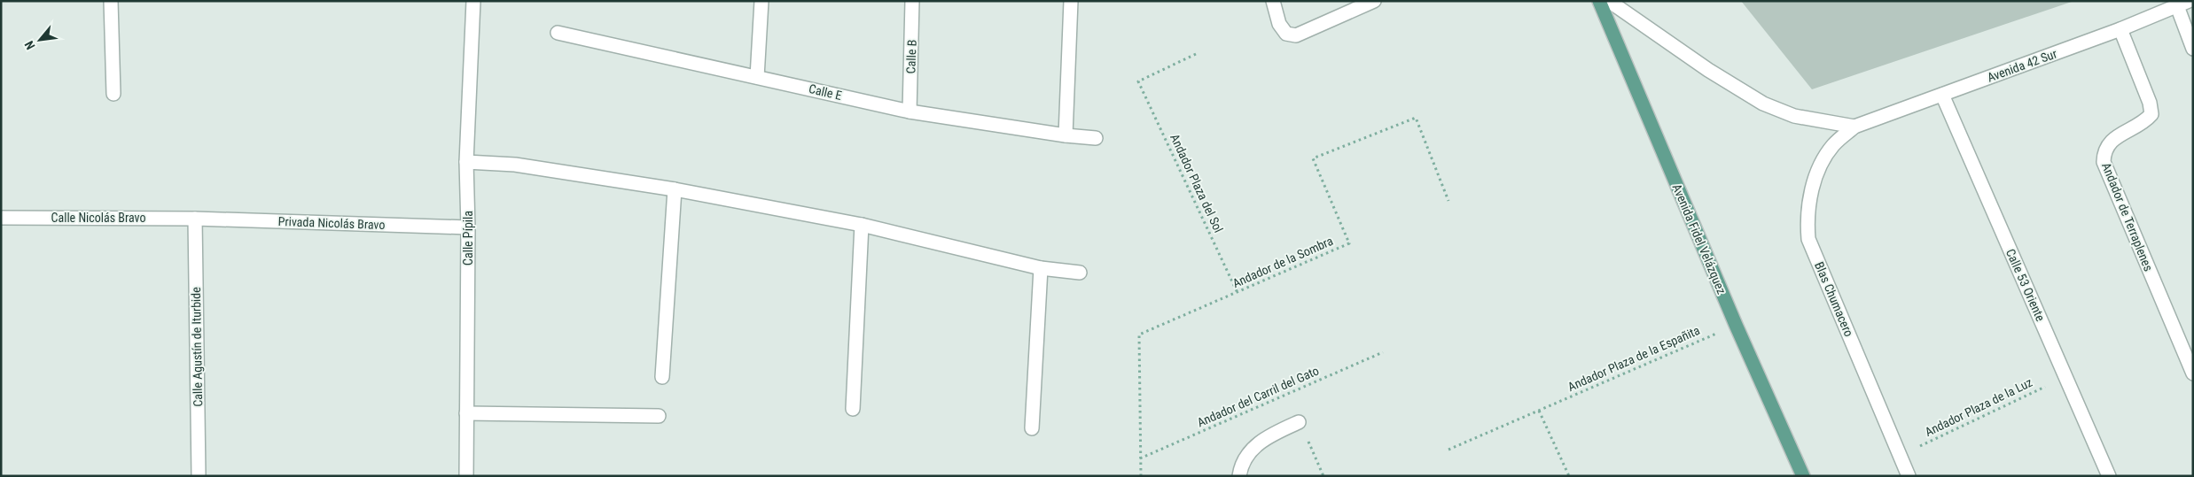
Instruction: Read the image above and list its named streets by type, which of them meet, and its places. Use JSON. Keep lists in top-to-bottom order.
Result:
{
  "streets": {
    "main road": ["Avenida Fidel Velázquez"],
    "street": [
      "Calle B",
      "Avenida 42 Sur",
      "Calle E",
      "Andador de Terraplenes",
      "Calle Nicolás Bravo",
      "Privada Nicolás Bravo",
      "Calle Pípila",
      "Calle 53 Oriente",
      "Blas Chumacero",
      "Calle Agustín de Iturbide"
    ],
    "path": [
      "Andador Plaza del Sol",
      "Andador de la Sombra",
      "Andador Plaza de la Españita",
      "Andador del Carril del Gato",
      "Andador Plaza de la Luz"
    ]
  },
  "crossings": [
    ["Calle B", "Calle E"],
    ["Avenida 42 Sur", "Andador de Terraplenes"],
    ["Avenida 42 Sur", "Calle 53 Oriente"],
    ["Avenida 42 Sur", "Blas Chumacero"],
    ["Andador Plaza del Sol", "Andador de la Sombra"],
    ["Calle Nicolás Bravo", "Privada Nicolás Bravo"],
    ["Calle Nicolás Bravo", "Calle Agustín de Iturbide"],
    ["Privada Nicolás Bravo", "Calle Pípila"],
    ["Privada Nicolás Bravo", "Calle Agustín de Iturbide"],
    ["Avenida Fidel Velázquez", "Andador Plaza de la Españita"],
    ["Andador de la Sombra", "Andador del Carril del Gato"],
    ["Calle 53 Oriente", "Andador Plaza de la Luz"],
    ["Blas Chumacero", "Andador Plaza de la Luz"]
  ],
  "north": "bottom left"
}
